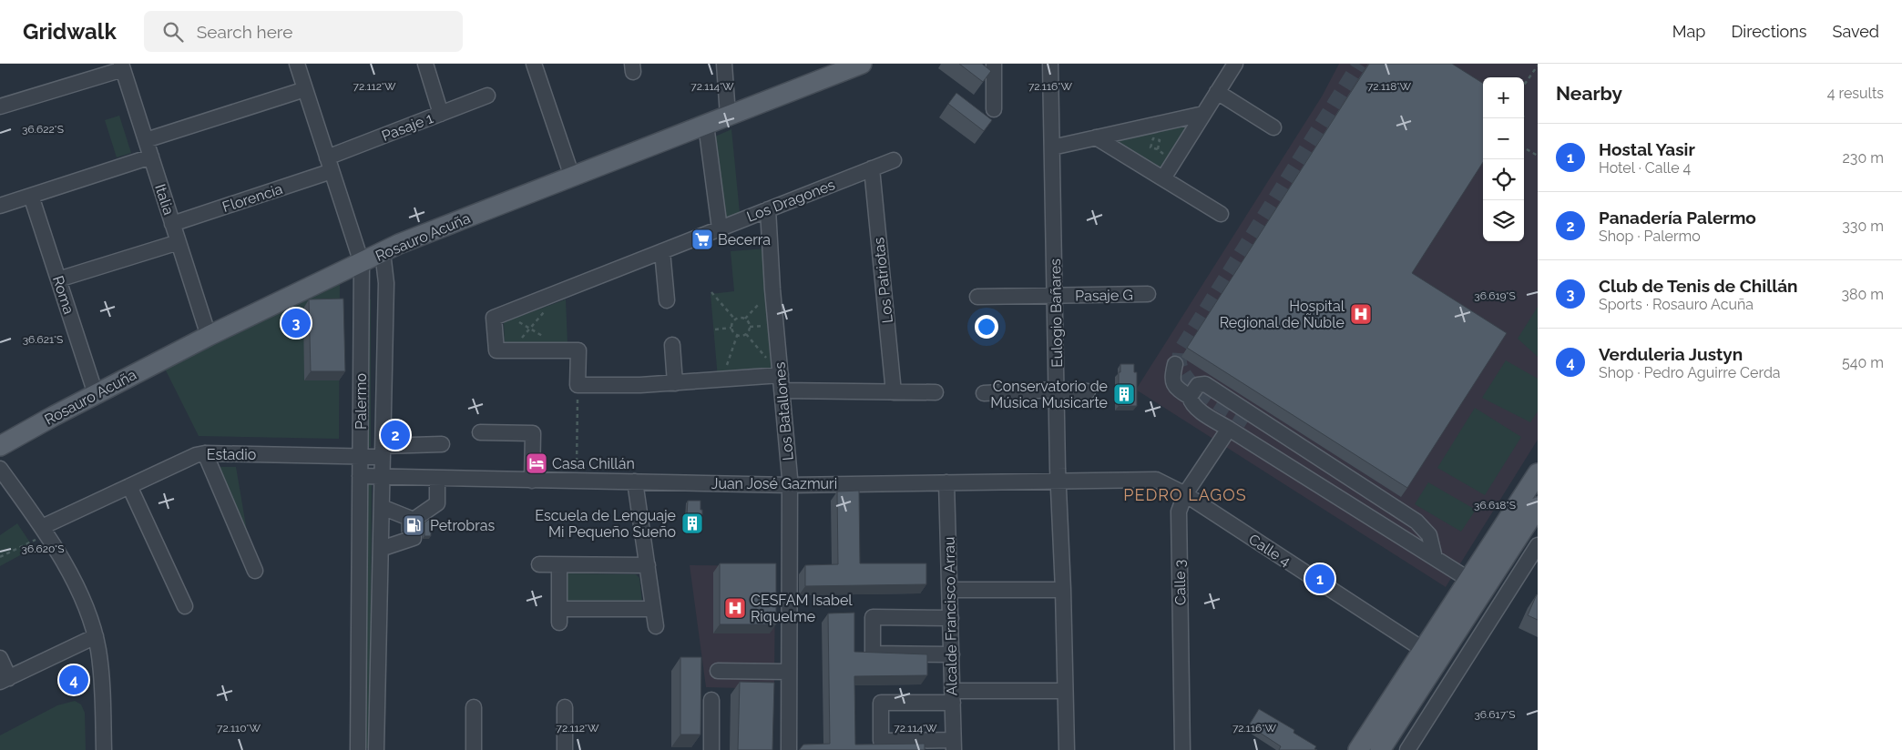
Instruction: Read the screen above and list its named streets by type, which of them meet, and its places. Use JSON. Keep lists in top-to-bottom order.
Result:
{
  "streets": {
    "main road": ["Rosauro Acuña"],
    "street": [
      "Pasaje 1",
      "Florencia",
      "Italia",
      "Los Dragones",
      "Los Patriotas",
      "Roma",
      "Pasaje G",
      "Eulogio Bañares",
      "Palermo",
      "Los Batallones",
      "Estadio",
      "Juan José Gazmuri",
      "Calle 4",
      "Calle 3",
      "Alcalde Francisco Arrau"
    ]
  },
  "crossings": [
    ["Pasaje 1", "Florencia"],
    ["Pasaje 1", "Palermo"],
    ["Florencia", "Italia"],
    ["Florencia", "Palermo"],
    ["Italia", "Rosauro Acuña"],
    ["Los Dragones", "Los Patriotas"],
    ["Los Dragones", "Los Batallones"],
    ["Rosauro Acuña", "Roma"],
    ["Rosauro Acuña", "Palermo"],
    ["Pasaje G", "Eulogio Bañares"],
    ["Eulogio Bañares", "Juan José Gazmuri"],
    ["Palermo", "Estadio"],
    ["Palermo", "Juan José Gazmuri"],
    ["Los Batallones", "Juan José Gazmuri"],
    ["Juan José Gazmuri", "Calle 4"],
    ["Juan José Gazmuri", "Calle 3"],
    ["Juan José Gazmuri", "Alcalde Francisco Arrau"],
    ["Calle 4", "Calle 3"]
  ],
  "districts": ["PEDRO LAGOS"],
  "places": {
    "supermarket": ["Becerra"],
    "hospital": ["Hospital Regional de Ñuble", "CESFAM Isabel Riquelme"],
    "building": ["Conservatorio de Música Musicarte", "Escuela de Lenguaje Mi Pequeño Sueño"],
    "hotel": ["Casa Chillán"],
    "fuel station": ["Petrobras"]
  },
  "page": {
    "header": "Gridwalk",
    "search": "Search here",
    "nav": ["Map", "Directions", "Saved"],
    "heading": ["Nearby", "4 results"],
    "map_buttons": ["+", "−"],
    "list": [
      {
        "mark": "1",
        "name": "Hostal Yasir",
        "note": "Hotel · Calle 4",
        "value": "230 m"
      },
      {
        "mark": "2",
        "name": "Panadería Palermo",
        "note": "Shop · Palermo",
        "value": "330 m"
      },
      {
        "mark": "3",
        "name": "Club de Tenis de Chillán",
        "note": "Sports · Rosauro Acuña",
        "value": "380 m"
      },
      {
        "mark": "4",
        "name": "Verduleria Justyn",
        "note": "Shop · Pedro Aguirre Cerda",
        "value": "540 m"
      }
    ],
    "pins": [
      "3",
      "2",
      "1",
      "4"
    ]
  },
  "coordinates": [
    "72.112°W",
    "72.114°W",
    "72.116°W",
    "72.118°W",
    "36.622°S",
    "36.619°S",
    "36.621°S",
    "36.618°S",
    "36.620°S",
    "36.617°S",
    "72.110°W"
  ]
}
